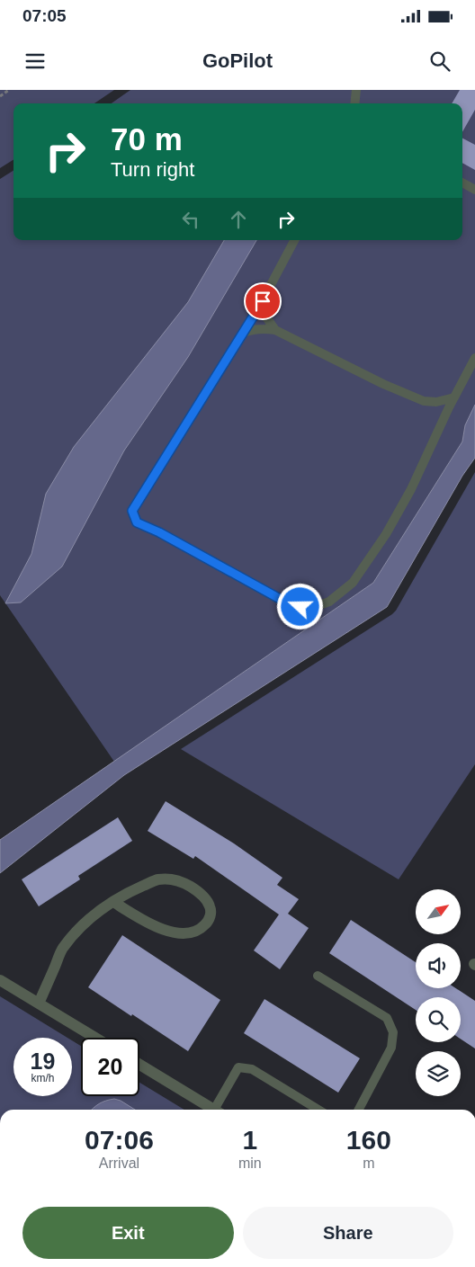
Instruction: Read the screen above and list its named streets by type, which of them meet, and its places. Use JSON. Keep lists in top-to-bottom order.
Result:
{
  "north": "top right",
  "page": {
    "status": "07:05",
    "header": "GoPilot",
    "turn": ["70 m", "Turn right"],
    "speed": "19 km/h",
    "limit": "20",
    "eta": [
      "07:06",
      "Arrival",
      "1",
      "min",
      "160",
      "m"
    ],
    "buttons": ["Exit", "Share"]
  }
}
